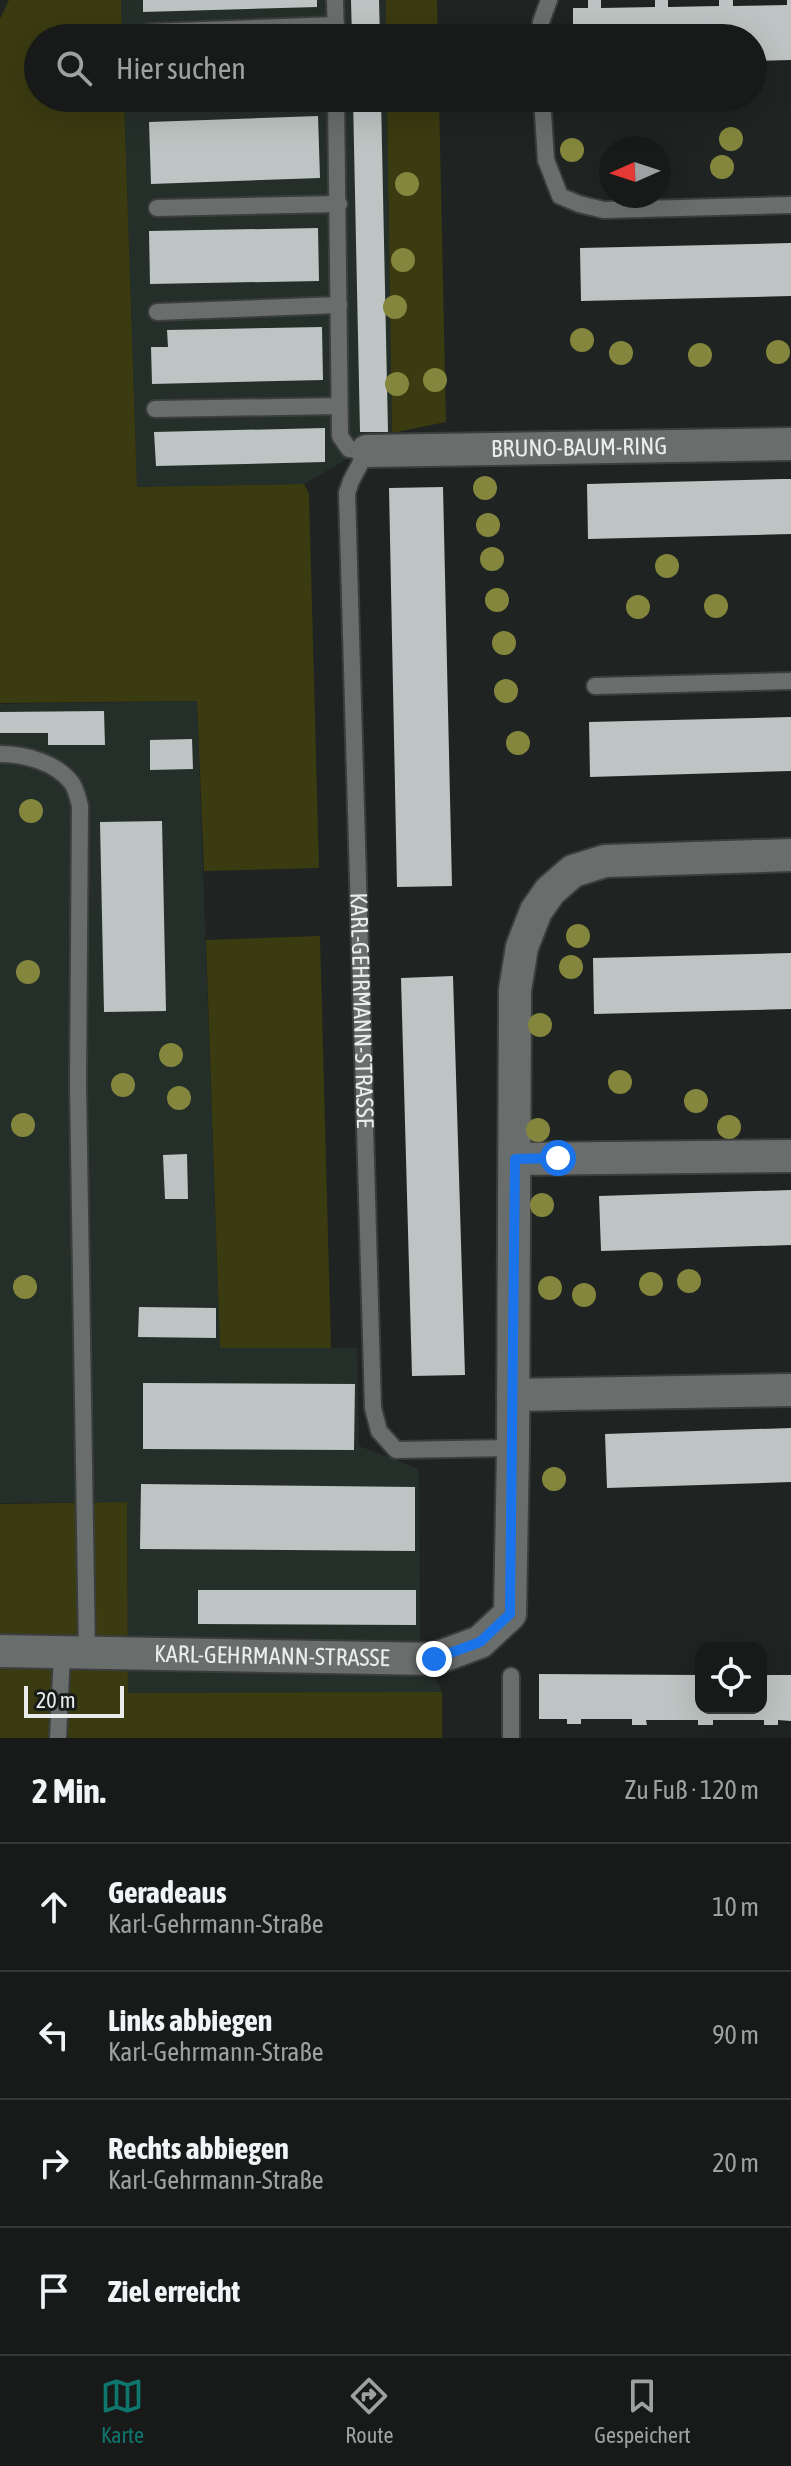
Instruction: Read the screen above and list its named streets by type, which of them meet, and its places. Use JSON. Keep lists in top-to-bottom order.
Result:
{
  "streets": {
    "street": ["BRUNO-BAUM-RING", "KARL-GEHRMANN-STRASSE"]
  },
  "crossings": [
    ["BRUNO-BAUM-RING", "KARL-GEHRMANN-STRASSE"]
  ],
  "scale_bar": "20 m",
  "north": "left",
  "page": {
    "search": "Hier suchen",
    "scale": "20 m",
    "heading": ["2 Min.", "Zu Fuß · 120 m"],
    "list": [
      ["Geradeaus", "Karl-Gehrmann-Straße", "10 m"],
      ["Links abbiegen", "Karl-Gehrmann-Straße", "90 m"],
      ["Rechts abbiegen", "Karl-Gehrmann-Straße", "20 m"],
      "Ziel erreicht"
    ],
    "nav": ["Karte", "Route", "Gespeichert"]
  }
}
